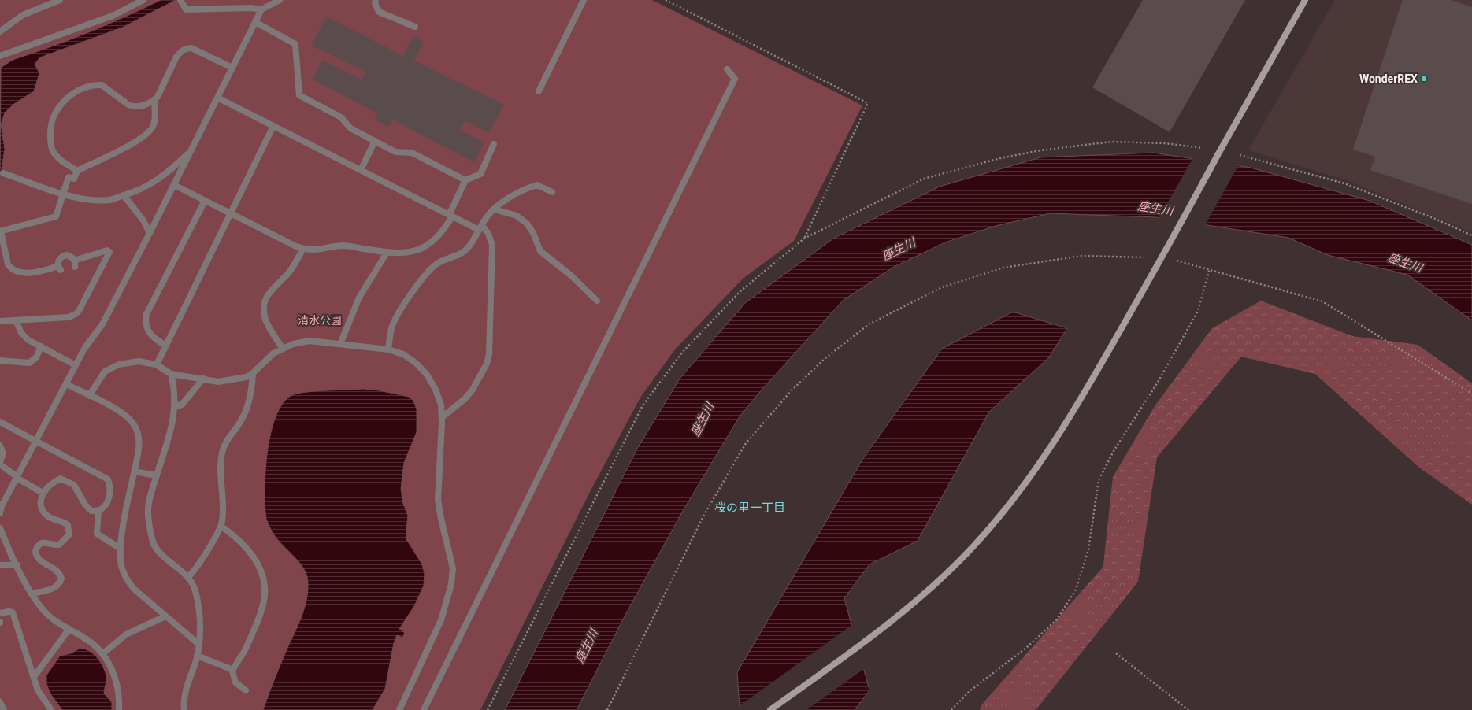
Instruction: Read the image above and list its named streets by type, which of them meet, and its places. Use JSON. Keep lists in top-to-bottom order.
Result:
{
  "districts": ["桜の里一丁目"],
  "water": ["座生川"],
  "parks": ["清水公園"],
  "places": ["WonderREX"]
}
